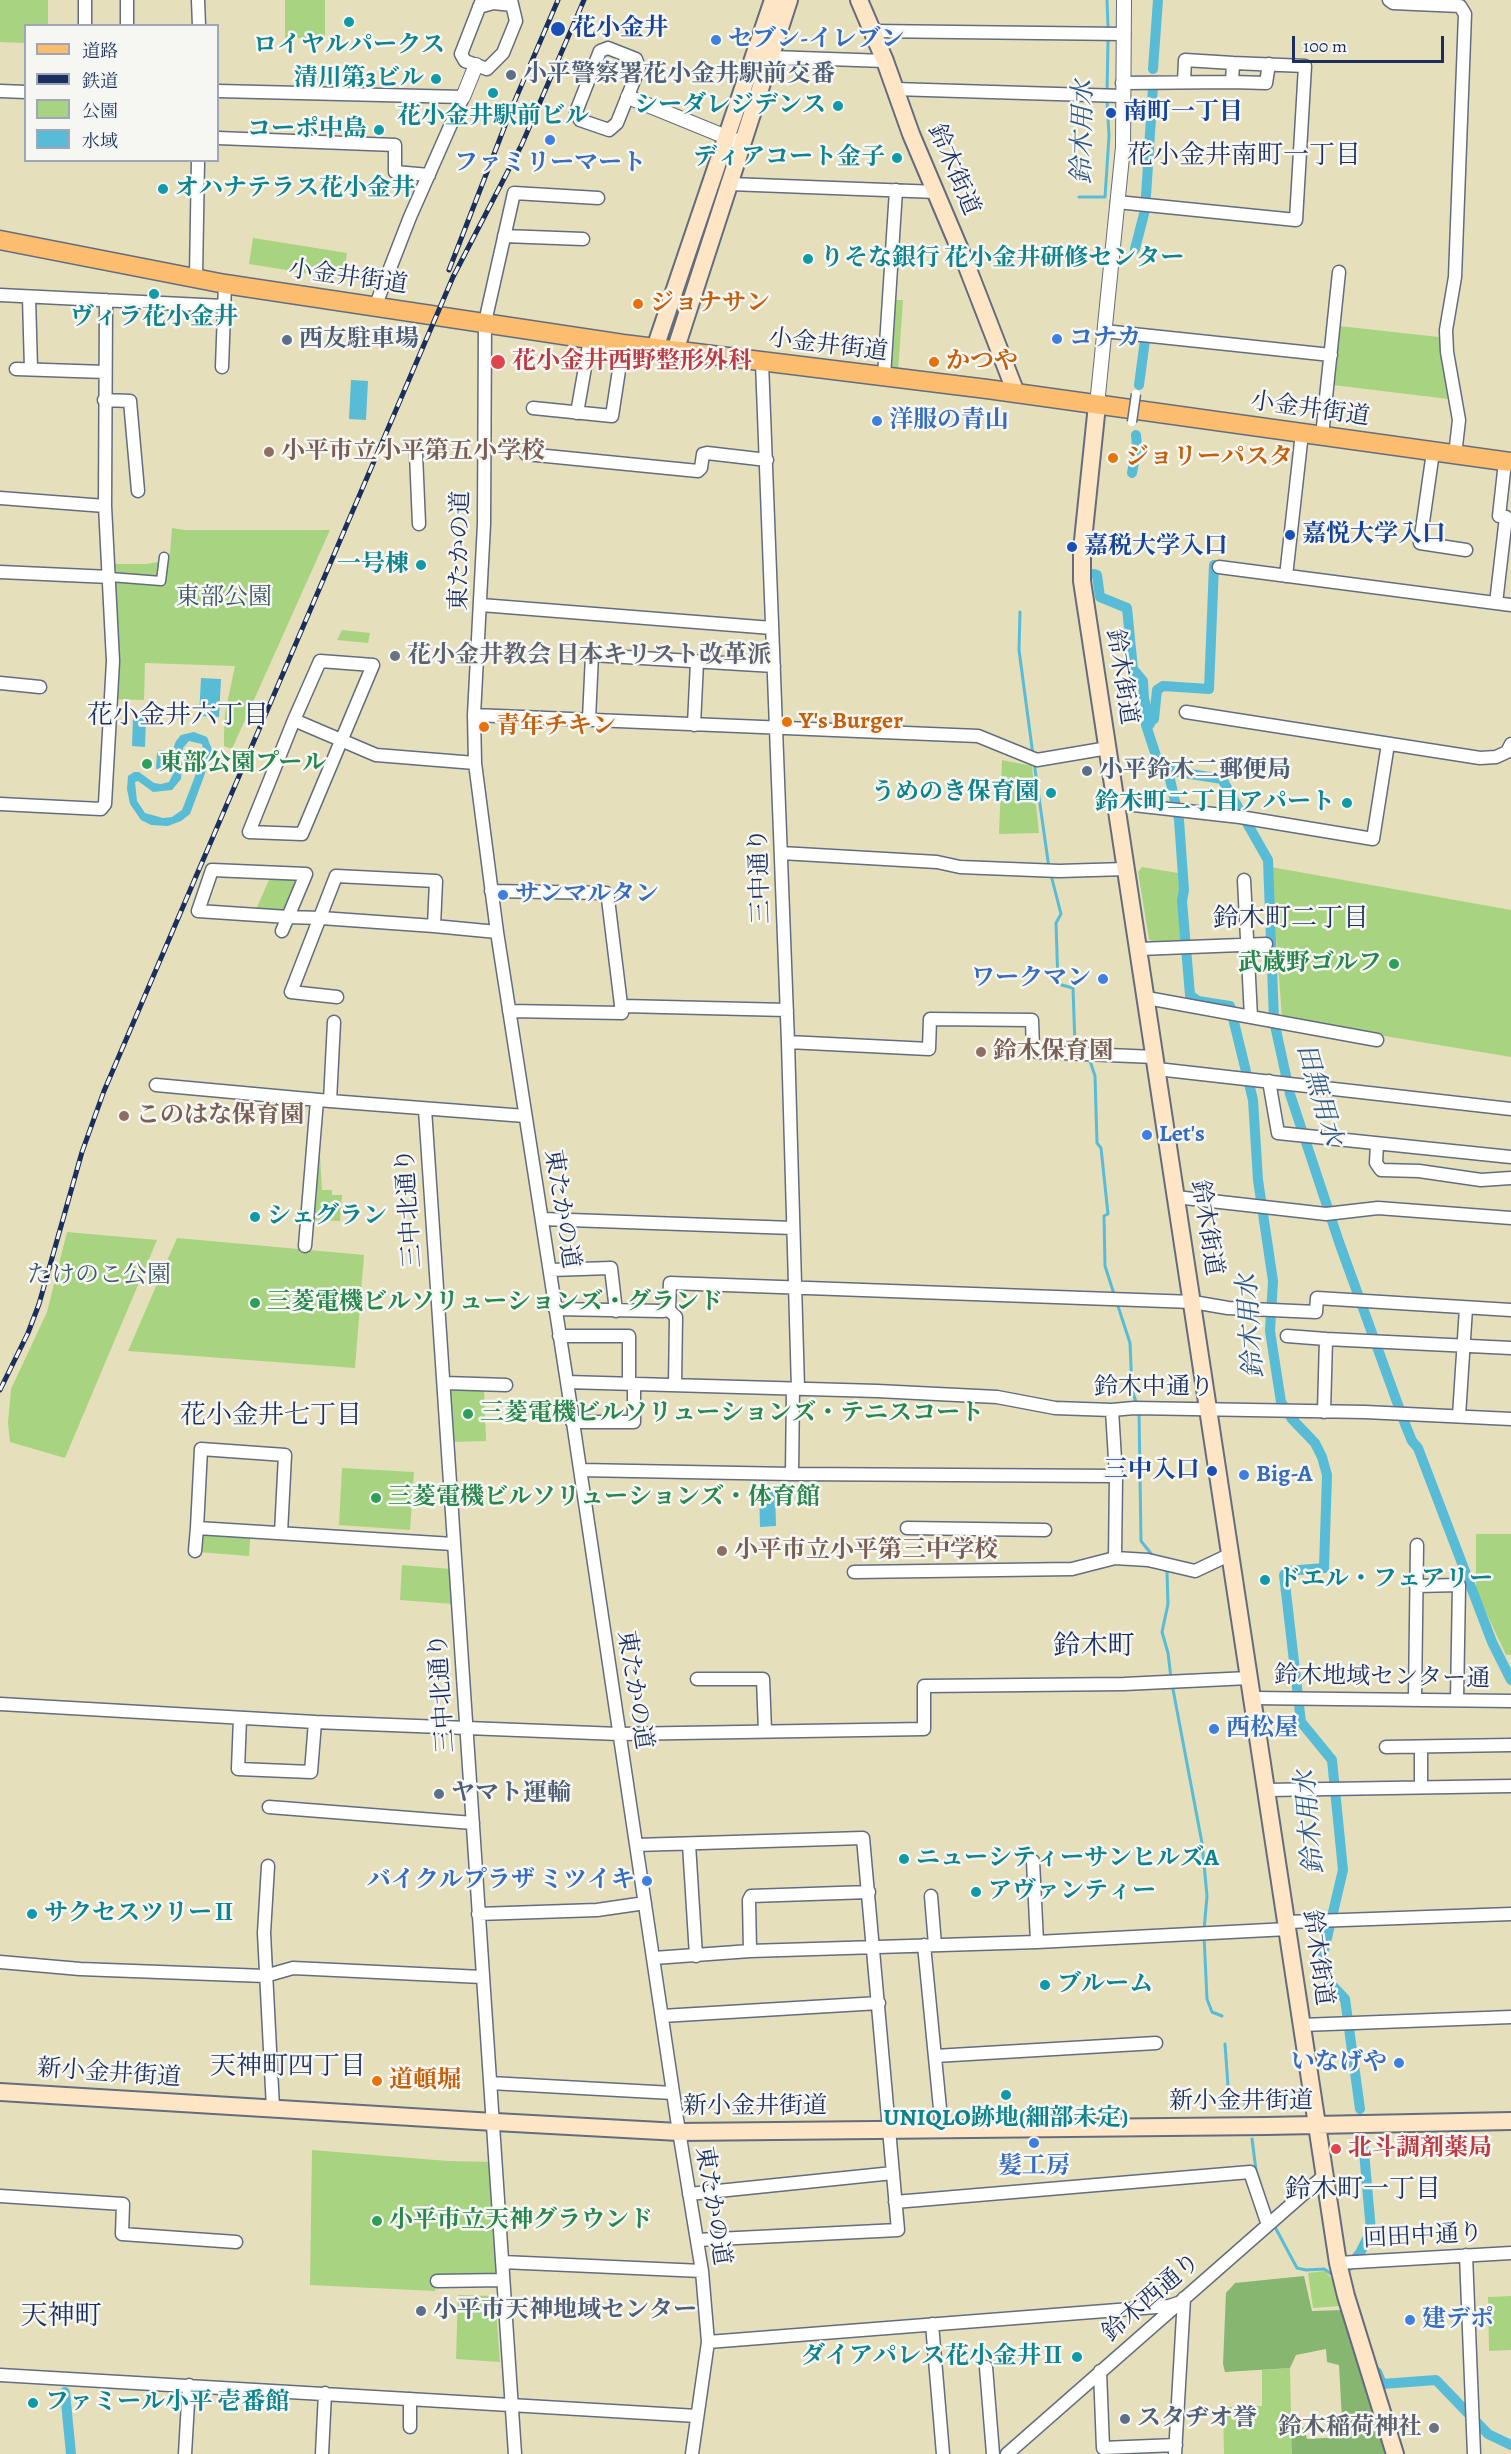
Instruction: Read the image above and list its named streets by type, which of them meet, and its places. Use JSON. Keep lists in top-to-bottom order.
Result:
{
  "streets": {
    "main road": ["鈴木街道", "小金井街道", "新小金井街道"],
    "street": [
      "東たかの道",
      "三中通り",
      "三中北通り",
      "鈴木中通り",
      "鈴木地域センター通",
      "回田中通り",
      "鈴木西通り"
    ]
  },
  "crossings": [
    ["鈴木街道", "小金井街道"],
    ["鈴木街道", "鈴木中通り"],
    ["鈴木街道", "鈴木地域センター通"],
    ["鈴木街道", "新小金井街道"],
    ["鈴木街道", "回田中通り"],
    ["鈴木街道", "鈴木西通り"],
    ["小金井街道", "東たかの道"],
    ["小金井街道", "三中通り"],
    ["東たかの道", "鈴木中通り"],
    ["東たかの道", "新小金井街道"],
    ["三中通り", "鈴木中通り"],
    ["三中北通り", "新小金井街道"]
  ],
  "districts": [
    "花小金井南町一丁目",
    "花小金井六丁目",
    "鈴木町二丁目",
    "花小金井七丁目",
    "鈴木町",
    "天神町四丁目",
    "鈴木町一丁目",
    "天神町"
  ],
  "water": ["鈴木用水", "田無用水"],
  "parks": ["東部公園", "たけのこ公園"],
  "places": [
    "ロイヤルパークス",
    "花小金井",
    "セブン-イレブン",
    "小平警察署花小金井駅前交番",
    "清川第3ビル",
    "花小金井駅前ビル",
    "シーダレジデンス",
    "南町一丁目",
    "コーポ中島",
    "ファミリーマート",
    "ディアコート金子",
    "オハナテラス花小金井",
    "りそな銀行 花小金井研修センター",
    "ヴィラ花小金井",
    "ジョナサン",
    "コナカ",
    "西友駐車場",
    "花小金井西野整形外科",
    "かつや",
    "洋服の青山",
    "小平市立小平第五小学校",
    "ジョリーパスタ",
    "嘉悦大学入口",
    "嘉税大学入口",
    "一号棟",
    "花小金井教会 日本キリスト改革派",
    "Y's Burger",
    "青年チキン",
    "東部公園プール",
    "小平鈴木二郵便局",
    "うめのき保育園",
    "鈴木町二丁目アパート",
    "サンマルタン",
    "武蔵野ゴルフ",
    "ワークマン",
    "鈴木保育園",
    "このはな保育園",
    "Let's",
    "シェグラン",
    "三菱電機ビルソリューションズ・グランド",
    "三菱電機ビルソリューションズ・テニスコート",
    "三中入口",
    "Big-A",
    "三菱電機ビルソリューションズ・体育館",
    "小平市立小平第三中学校",
    "ドエル・フェアリー",
    "西松屋",
    "ヤマト運輸",
    "ニューシティーサンヒルズA",
    "バイクルプラザ ミツイキ",
    "アヴァンティー",
    "サクセスツリーⅡ",
    "ブルーム",
    "いなげや",
    "道頓堀",
    "UNIQLO跡地(細部未定)",
    "髪工房",
    "北斗調剤薬局",
    "小平市立天神グラウンド",
    "小平市天神地域センター",
    "建デポ",
    "ダイアパレス花小金井Ⅱ",
    "ファミール小平 壱番館",
    "スタヂオ誉",
    "鈴木稲荷神社"
  ],
  "legend": [
    "道路",
    "鉄道",
    "公園",
    "水域"
  ],
  "scale_bar": "100 m"
}
